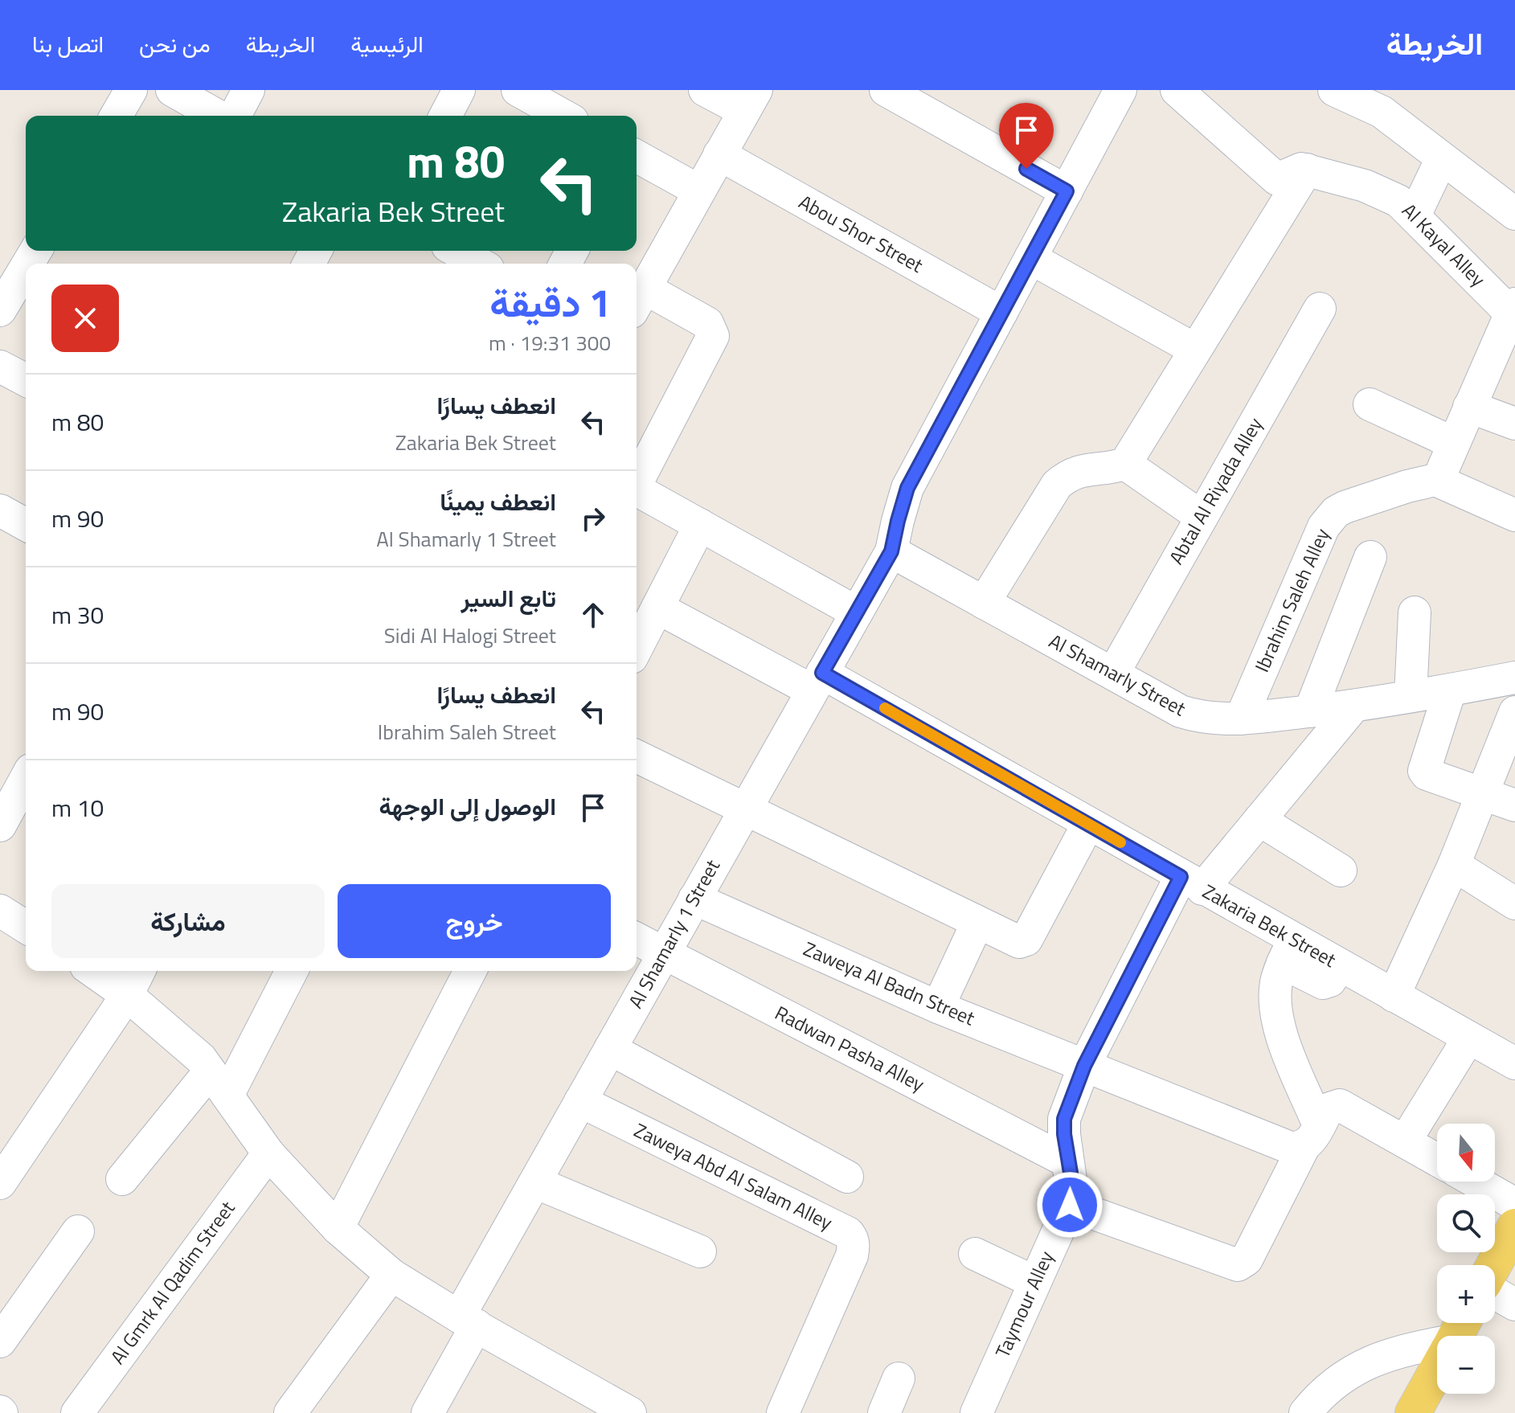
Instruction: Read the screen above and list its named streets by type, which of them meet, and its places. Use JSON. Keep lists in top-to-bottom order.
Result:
{
  "streets": {
    "street": [
      "Abou Shor Street",
      "Al Kayal Alley",
      "Abtal Al Riyada Alley",
      "Ibrahim Saleh Alley",
      "Al Shamarly Street",
      "Zakaria Bek Street",
      "Al Shamarly 1 Street",
      "Zaweya Al Badn Street",
      "Radwan Pasha Alley",
      "Zaweya Abd Al Salam Alley",
      "Al Gmrk Al Qadim Street",
      "Taymour Alley"
    ]
  },
  "crossings": [
    ["Abou Shor Street", "Al Shamarly 1 Street"],
    ["Abtal Al Riyada Alley", "Al Shamarly Street"],
    ["Ibrahim Saleh Alley", "Al Shamarly Street"],
    ["Al Shamarly Street", "Al Shamarly 1 Street"],
    ["Al Shamarly Street", "Taymour Alley"],
    ["Zakaria Bek Street", "Al Shamarly 1 Street"],
    ["Zakaria Bek Street", "Taymour Alley"],
    ["Al Shamarly 1 Street", "Zaweya Al Badn Street"],
    ["Al Shamarly 1 Street", "Radwan Pasha Alley"],
    ["Al Shamarly 1 Street", "Zaweya Abd Al Salam Alley"],
    ["Zaweya Al Badn Street", "Taymour Alley"],
    ["Radwan Pasha Alley", "Taymour Alley"]
  ],
  "north": "bottom",
  "page": {
    "header": "الخريطة",
    "nav": [
      "الرئيسية",
      "الخريطة",
      "من نحن",
      "اتصل بنا"
    ],
    "turn": ["80 m", "Zakaria Bek Street"],
    "heading": ["1 دقيقة", "300 m · 19:31"],
    "list": [
      {
        "name": "انعطف يسارًا",
        "note": "Zakaria Bek Street",
        "value": "80 m"
      },
      {
        "name": "انعطف يمينًا",
        "note": "Al Shamarly 1 Street",
        "value": "90 m"
      },
      {
        "name": "تابع السير",
        "note": "Sidi Al Halogi Street",
        "value": "30 m"
      },
      {
        "name": "انعطف يسارًا",
        "note": "Ibrahim Saleh Street",
        "value": "90 m"
      },
      {
        "name": "الوصول إلى الوجهة",
        "value": "10 m"
      }
    ],
    "buttons": ["خروج", "مشاركة"],
    "map_buttons": ["+", "−"]
  }
}
